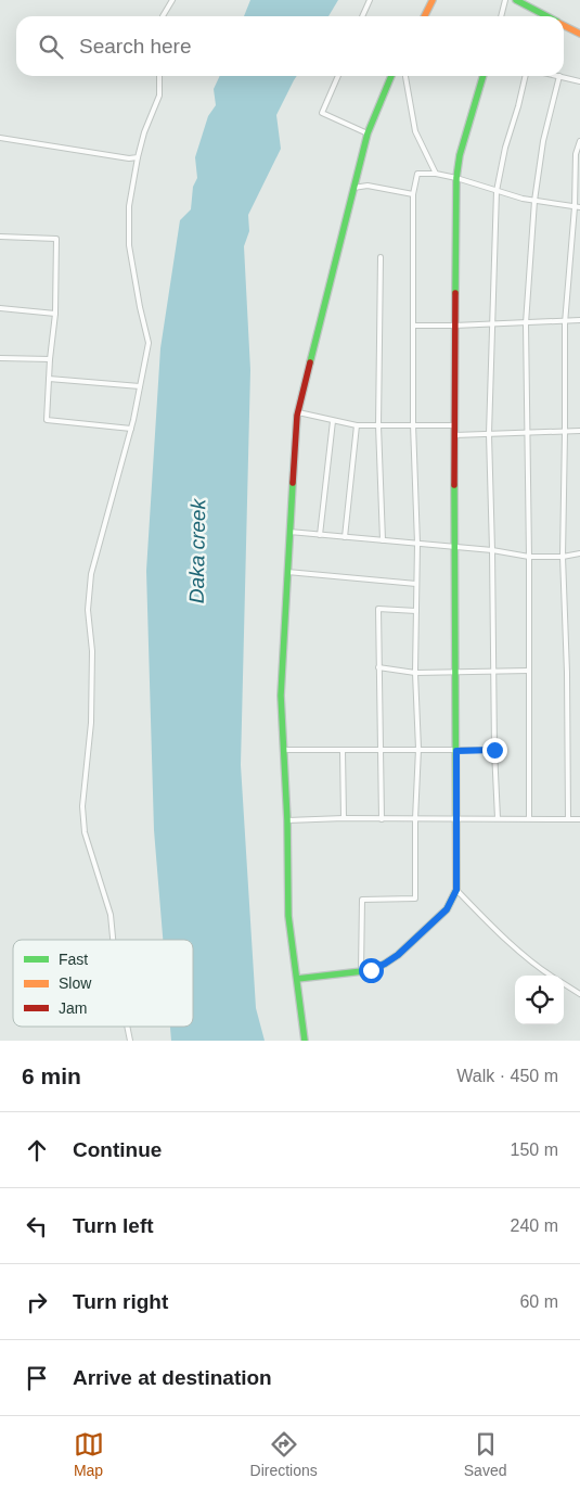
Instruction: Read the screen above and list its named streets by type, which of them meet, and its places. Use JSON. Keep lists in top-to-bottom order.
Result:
{
  "water": ["Daka creek"],
  "legend": ["Fast", "Slow", "Jam"],
  "page": {
    "search": "Search here",
    "heading": ["6 min", "Walk · 450 m"],
    "list": [
      ["Continue", "150 m"],
      ["Turn left", "240 m"],
      ["Turn right", "60 m"],
      "Arrive at destination"
    ],
    "nav": ["Map", "Directions", "Saved"]
  }
}
